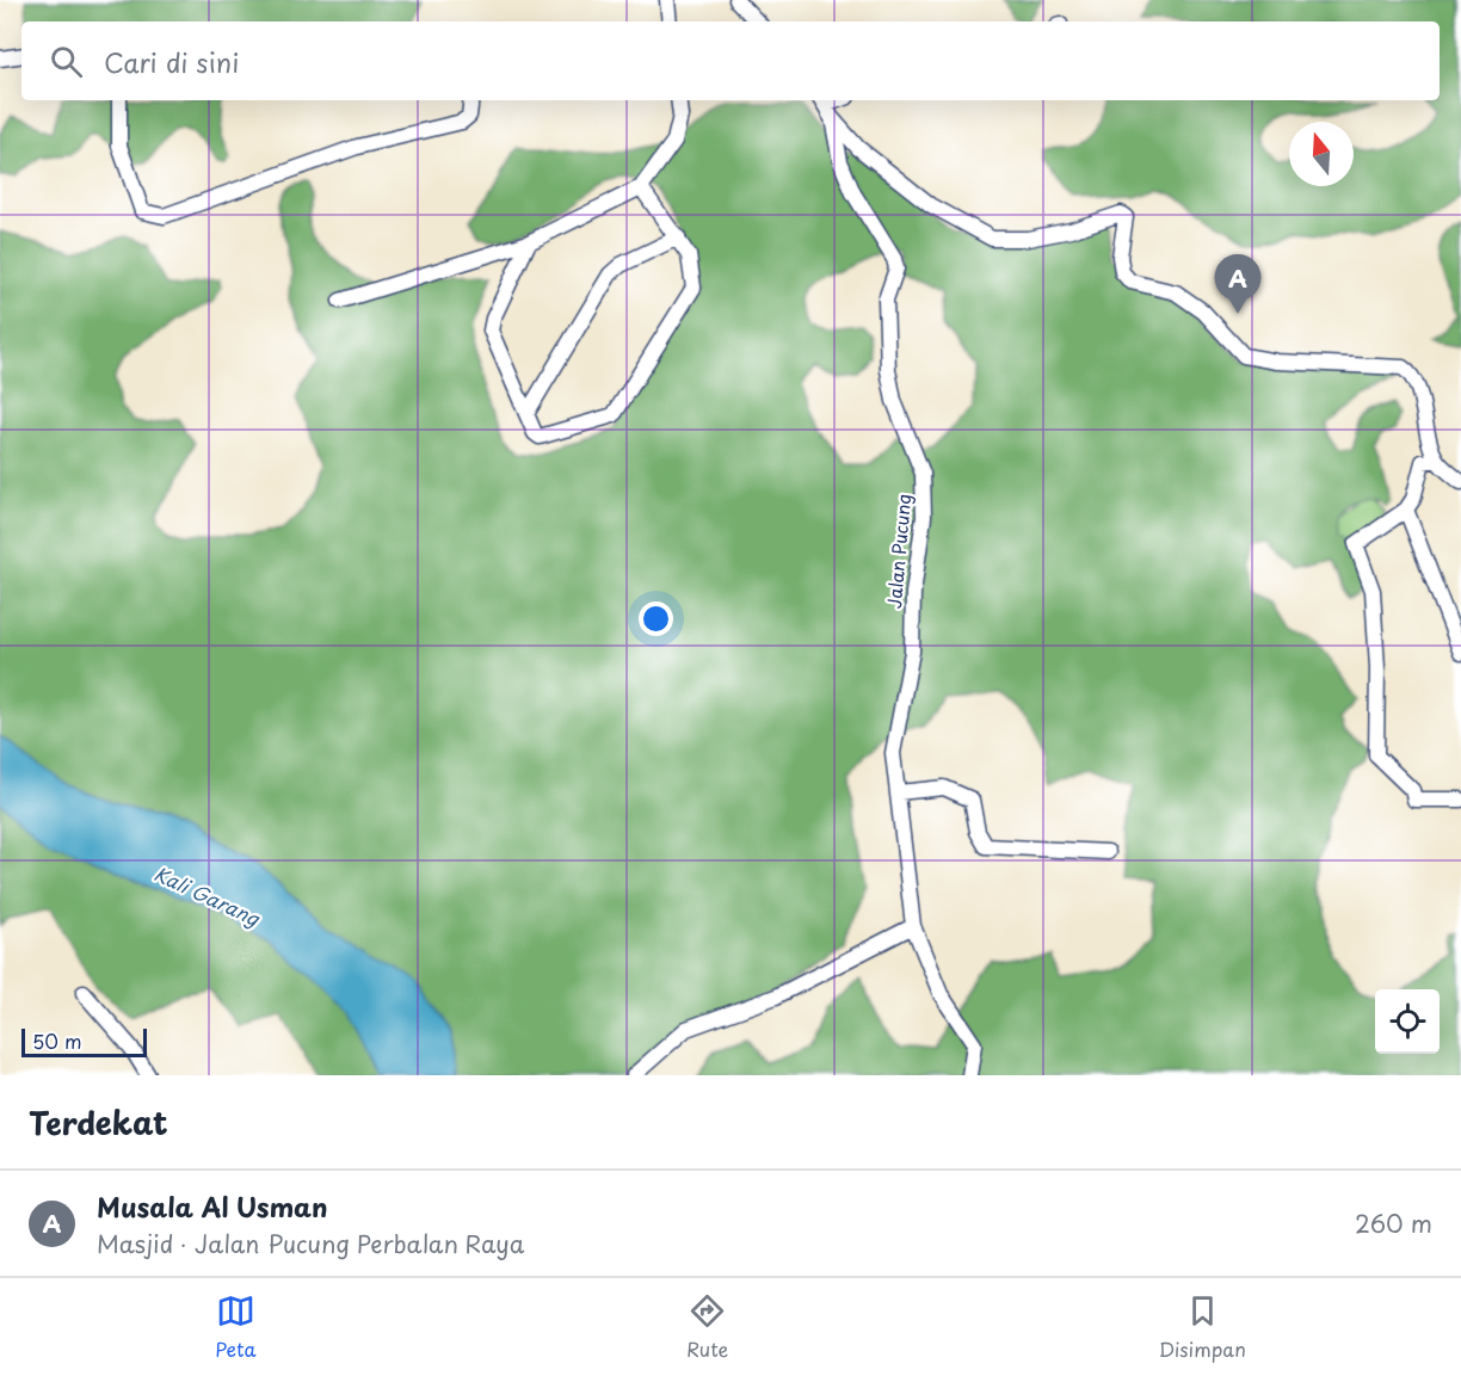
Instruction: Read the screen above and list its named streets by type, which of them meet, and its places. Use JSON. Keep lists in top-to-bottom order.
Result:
{
  "streets": {
    "street": ["Jalan Pucung"]
  },
  "water": ["Kali Garang"],
  "scale_bar": "50 m",
  "north": "top",
  "page": {
    "search": "Cari di sini",
    "pins": "A",
    "scale": "50 m",
    "heading": "Terdekat",
    "list": [
      {
        "mark": "A",
        "name": "Musala Al Usman",
        "note": "Masjid · Jalan Pucung Perbalan Raya",
        "value": "260 m"
      }
    ],
    "nav": ["Peta", "Rute", "Disimpan"]
  }
}
